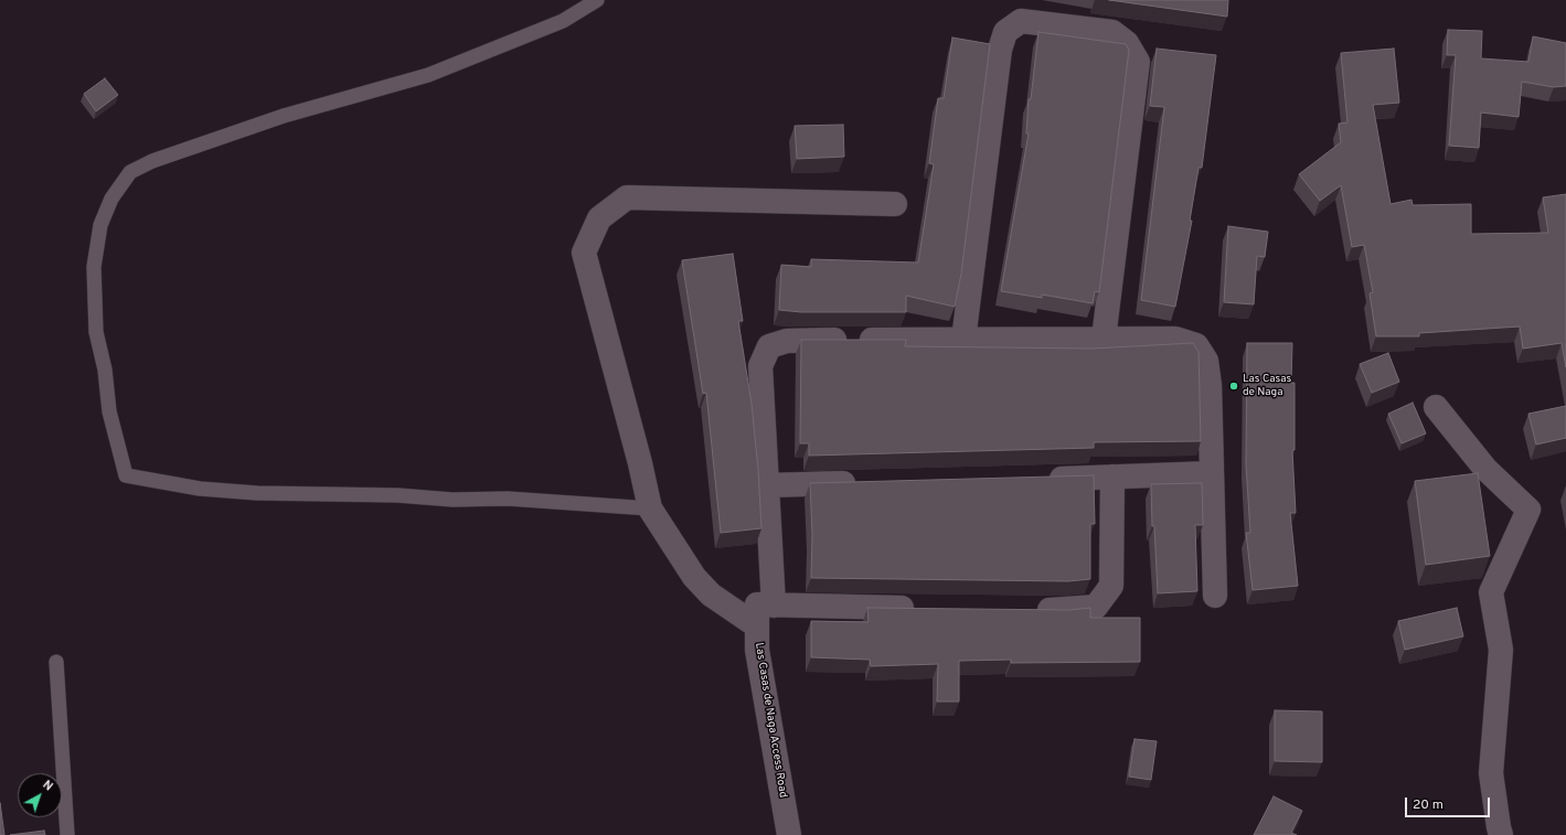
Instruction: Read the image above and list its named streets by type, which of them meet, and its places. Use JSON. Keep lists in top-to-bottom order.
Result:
{
  "streets": {
    "street": ["Las Casas de Naga Access Road"]
  },
  "places": ["Las Casas de Naga"],
  "scale_bar": "20 m",
  "north": "top right"
}
